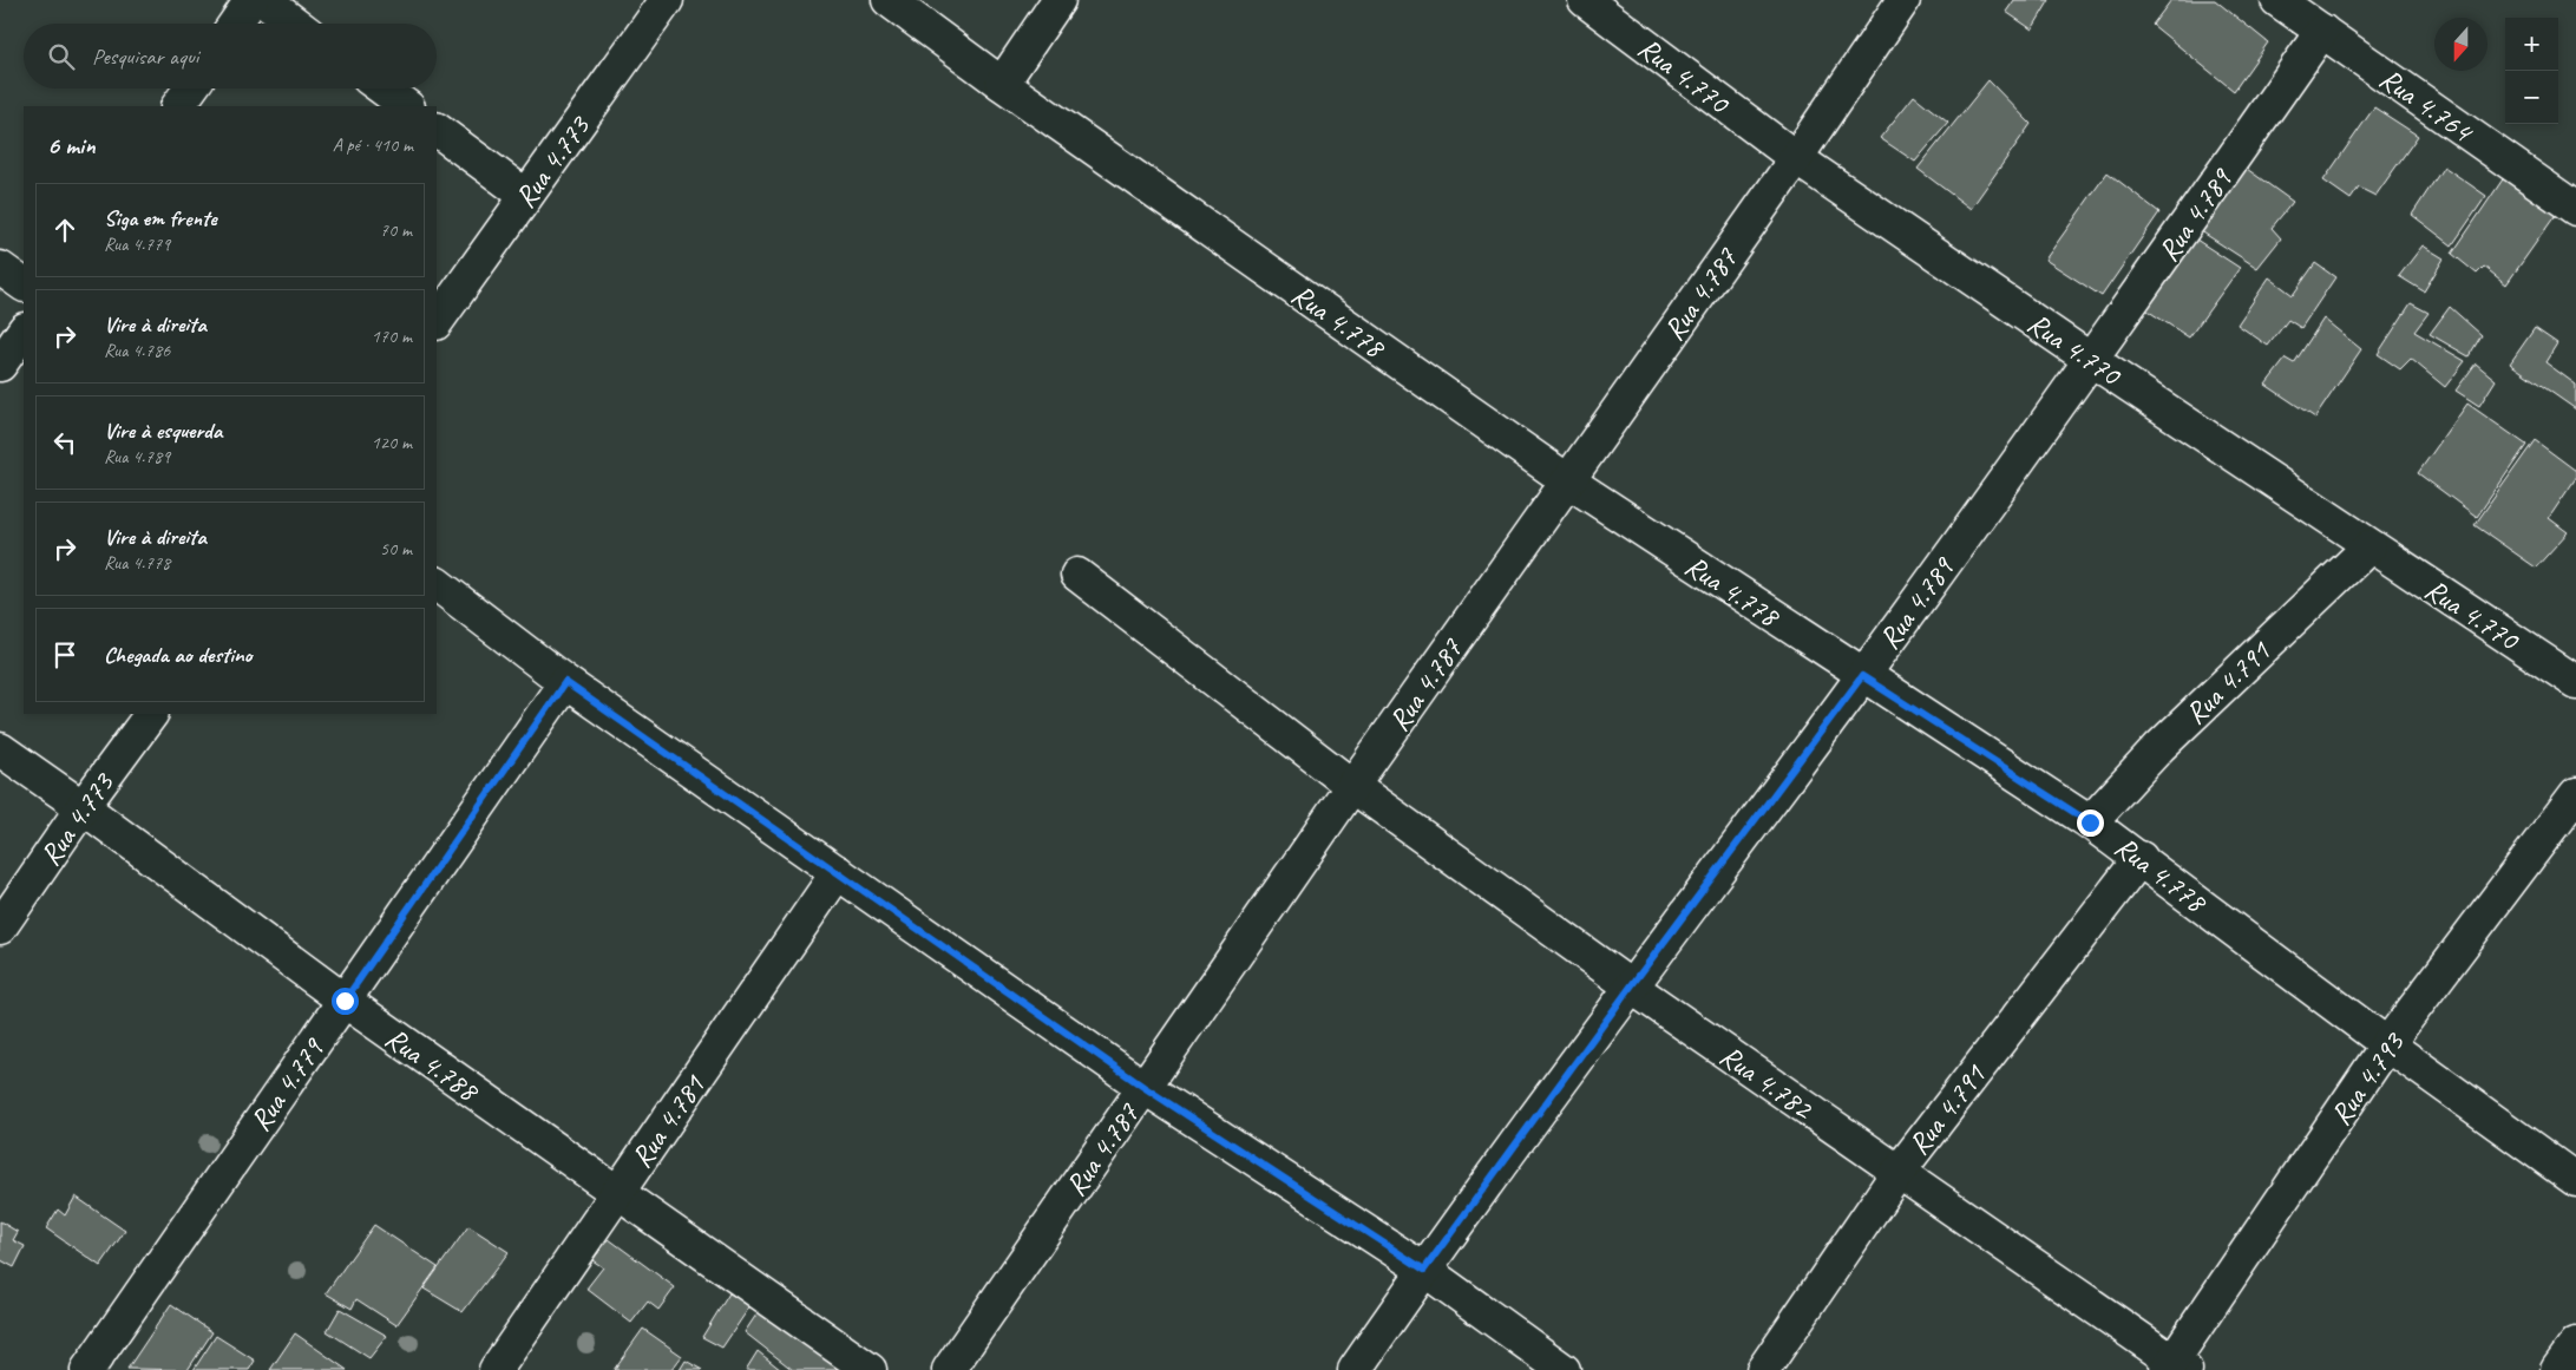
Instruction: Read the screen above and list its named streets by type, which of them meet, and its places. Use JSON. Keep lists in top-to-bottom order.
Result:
{
  "streets": {
    "street": [
      "Rua 4.770",
      "Rua 4.764",
      "Rua 4.773",
      "Rua 4.789",
      "Rua 4.787",
      "Rua 4.778",
      "Rua 4.791",
      "Rua 4.788",
      "Rua 4.793",
      "Rua 4.782",
      "Rua 4.779",
      "Rua 4.781"
    ]
  },
  "crossings": [
    ["Rua 4.770", "Rua 4.789"],
    ["Rua 4.770", "Rua 4.787"],
    ["Rua 4.770", "Rua 4.791"],
    ["Rua 4.764", "Rua 4.789"],
    ["Rua 4.773", "Rua 4.788"],
    ["Rua 4.789", "Rua 4.778"],
    ["Rua 4.789", "Rua 4.782"],
    ["Rua 4.787", "Rua 4.778"],
    ["Rua 4.787", "Rua 4.782"],
    ["Rua 4.778", "Rua 4.791"],
    ["Rua 4.778", "Rua 4.793"],
    ["Rua 4.791", "Rua 4.782"],
    ["Rua 4.788", "Rua 4.779"],
    ["Rua 4.788", "Rua 4.781"],
    ["Rua 4.793", "Rua 4.782"]
  ],
  "north": "bottom",
  "page": {
    "map_buttons": ["+", "−"],
    "search": "Pesquisar aqui",
    "heading": ["6 min", "A pé · 410 m"],
    "list": [
      ["Siga em frente", "Rua 4.779", "70 m"],
      ["Vire à direita", "Rua 4.786", "170 m"],
      ["Vire à esquerda", "Rua 4.789", "120 m"],
      ["Vire à direita", "Rua 4.778", "50 m"],
      "Chegada ao destino"
    ]
  }
}
